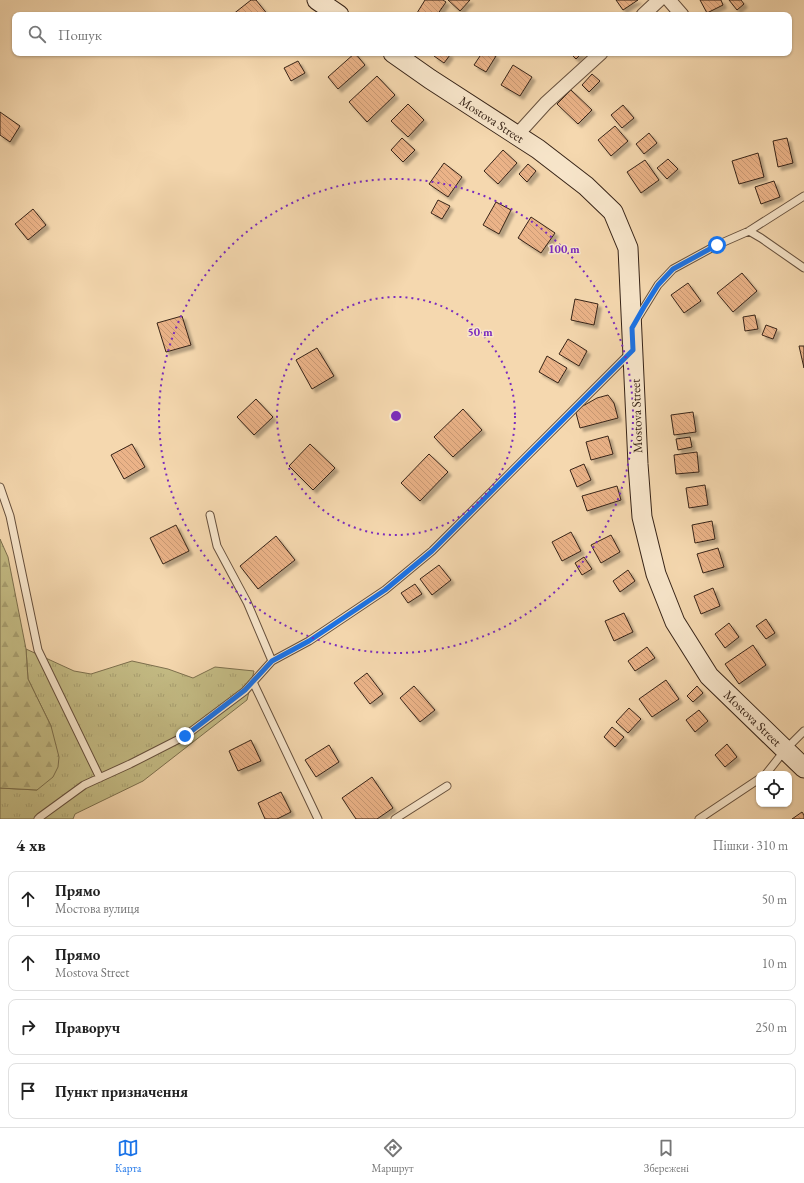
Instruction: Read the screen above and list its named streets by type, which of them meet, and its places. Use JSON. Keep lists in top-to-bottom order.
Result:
{
  "streets": {
    "street": ["Mostova Street"]
  },
  "page": {
    "search": "Пошук",
    "heading": ["4 хв", "Пішки · 310 m"],
    "list": [
      ["Прямо", "Мостова вулиця", "50 m"],
      ["Прямо", "Mostova Street", "10 m"],
      ["Праворуч", "250 m"],
      "Пункт призначення"
    ],
    "nav": ["Карта", "Маршрут", "Збережені"]
  },
  "rings": ["100 m", "50 m"]
}
